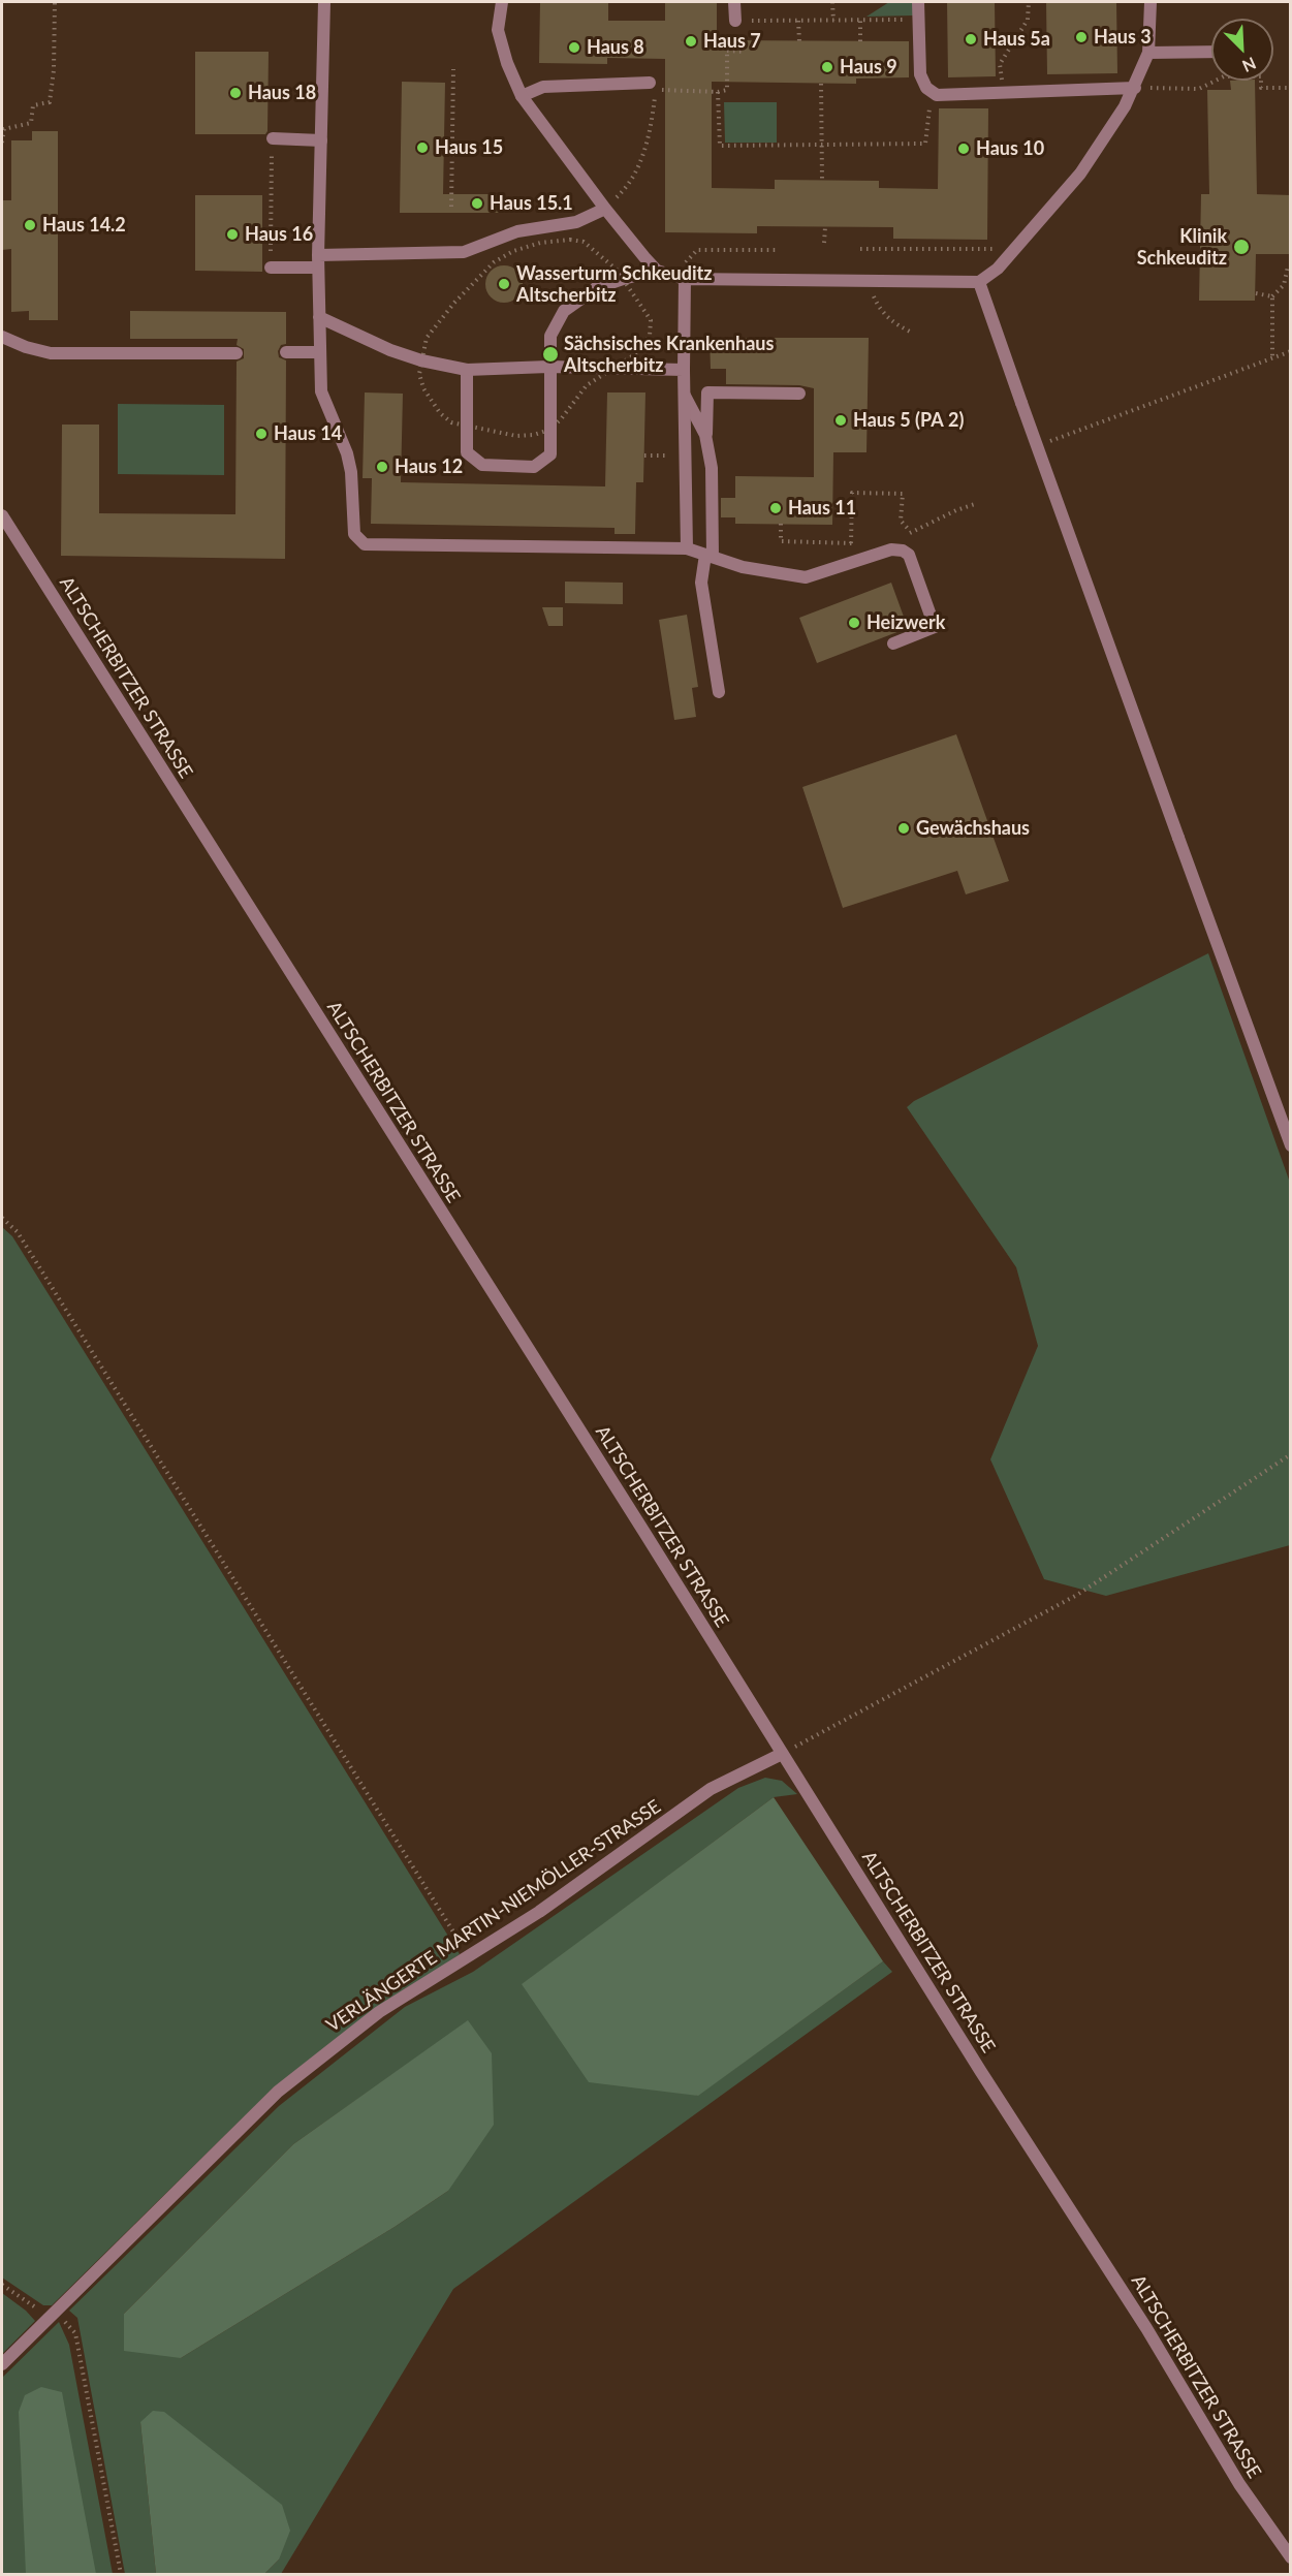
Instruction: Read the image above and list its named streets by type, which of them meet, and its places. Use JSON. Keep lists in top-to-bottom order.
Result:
{
  "streets": {
    "street": ["ALTSCHERBITZER STRASSE", "VERLÄNGERTE MARTIN-NIEMÖLLER-STRASSE"]
  },
  "crossings": [
    ["ALTSCHERBITZER STRASSE", "VERLÄNGERTE MARTIN-NIEMÖLLER-STRASSE"]
  ],
  "places": [
    "Haus 3",
    "Haus 5a",
    "Haus 7",
    "Haus 8",
    "Haus 9",
    "Haus 18",
    "Haus 15",
    "Haus 10",
    "Haus 15.1",
    "Haus 14.2",
    "Haus 16",
    "Klinik Schkeuditz",
    "Wasserturm Schkeuditz Altscherbitz",
    "Sächsisches Krankenhaus Altscherbitz",
    "Haus 5 (PA 2)",
    "Haus 14",
    "Haus 12",
    "Haus 11",
    "Heizwerk",
    "Gewächshaus"
  ],
  "north": "bottom right"
}
